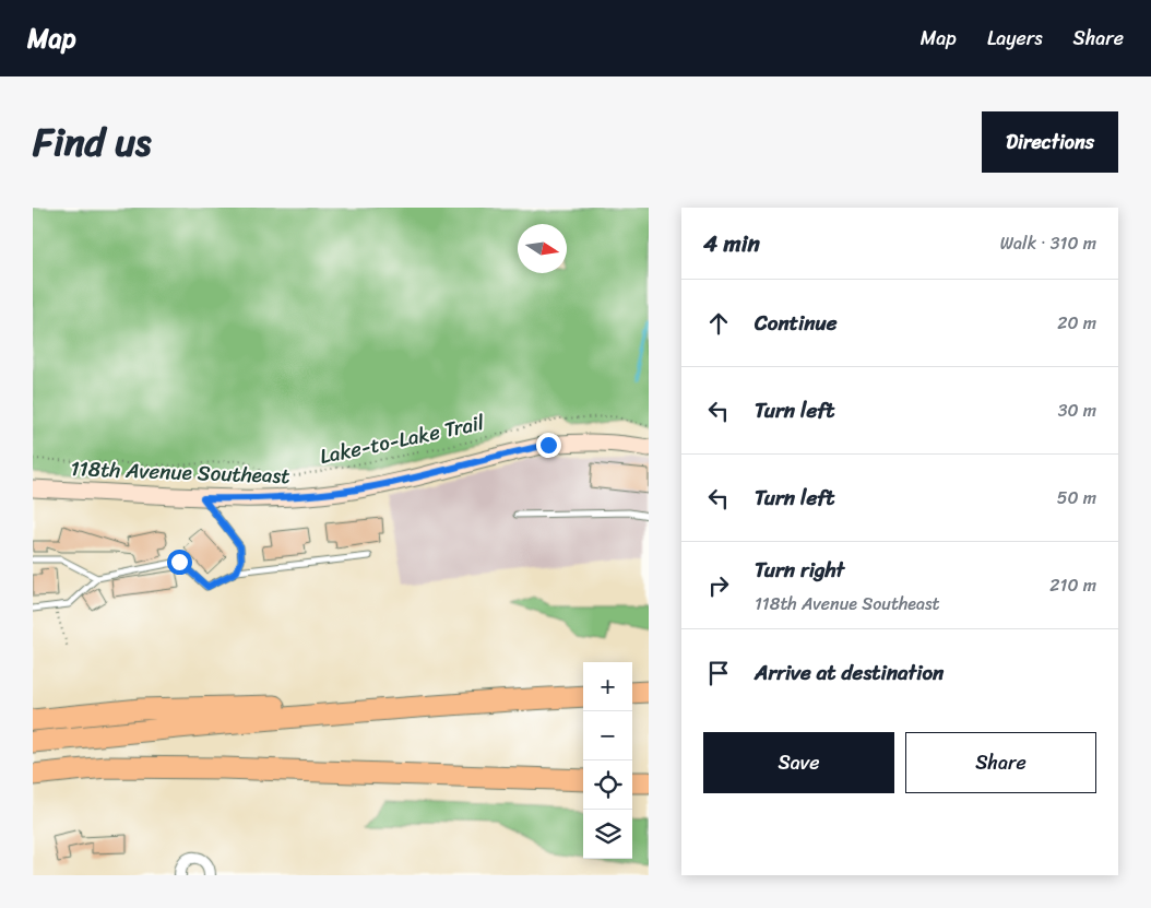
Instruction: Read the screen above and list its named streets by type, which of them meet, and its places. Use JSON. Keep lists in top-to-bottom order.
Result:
{
  "streets": {
    "street": ["118th Avenue Southeast"],
    "path": ["Lake-to-Lake Trail"]
  },
  "north": "right",
  "page": {
    "header": "Map",
    "nav": ["Map", "Layers", "Share"],
    "title": "Find us",
    "buttons": [
      "Directions",
      ["Save", "Share"]
    ],
    "heading": ["4 min", "Walk · 310 m"],
    "list": [
      ["Continue", "20 m"],
      ["Turn left", "30 m"],
      ["Turn left", "50 m"],
      ["Turn right", "118th Avenue Southeast", "210 m"],
      "Arrive at destination"
    ],
    "map_buttons": ["+", "−"]
  }
}
